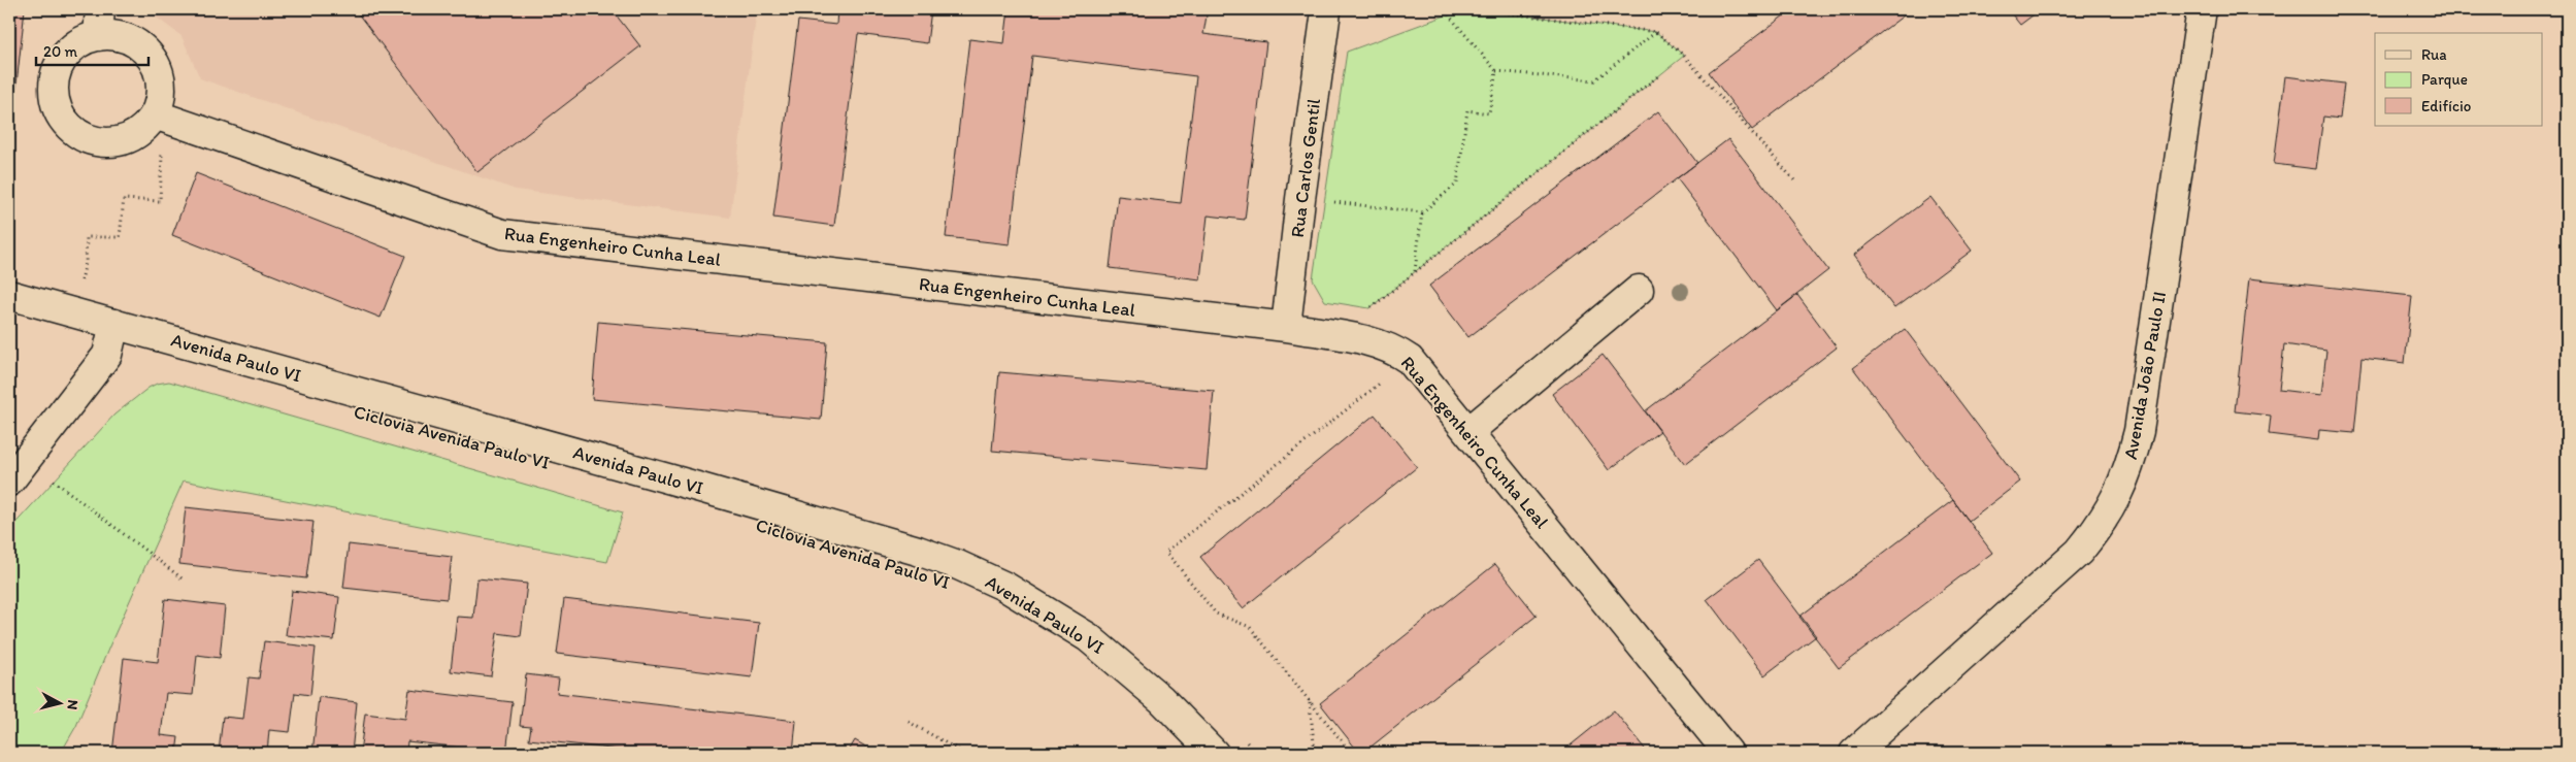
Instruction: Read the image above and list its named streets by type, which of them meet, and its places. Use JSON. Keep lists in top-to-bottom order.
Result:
{
  "streets": {
    "street": [
      "Rua Carlos Gentil",
      "Rua Engenheiro Cunha Leal",
      "Avenida Paulo VI",
      "Avenida João Paulo II"
    ]
  },
  "crossings": [
    ["Rua Carlos Gentil", "Rua Engenheiro Cunha Leal"]
  ],
  "legend": ["Rua", "Parque", "Edifício"],
  "scale_bar": "20 m",
  "north": "right"
}
